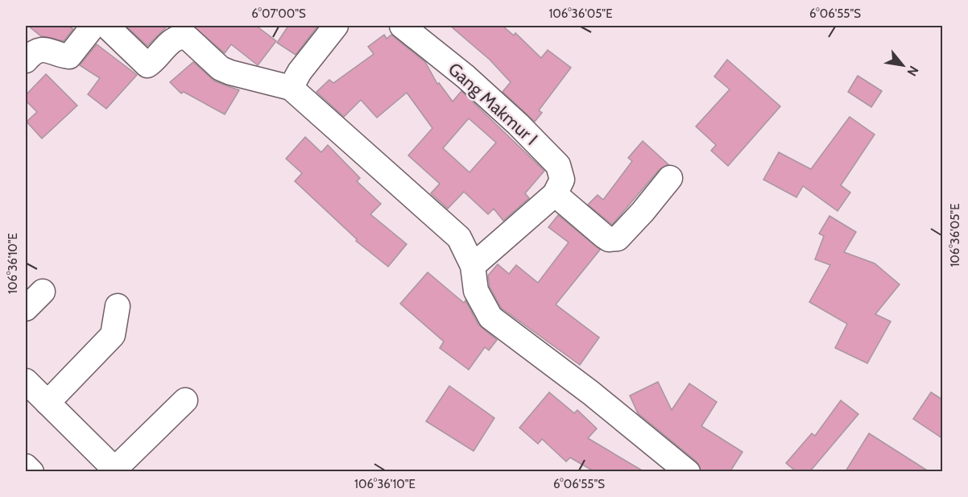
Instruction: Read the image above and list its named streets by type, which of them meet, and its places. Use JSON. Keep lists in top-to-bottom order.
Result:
{
  "streets": {
    "street": ["Gang Makmur I"]
  },
  "north": "bottom right",
  "coordinates": [
    "6°07'00\"S",
    "106°36'05\"E",
    "6°06'55\"S",
    "106°36'10\"E"
  ]
}
